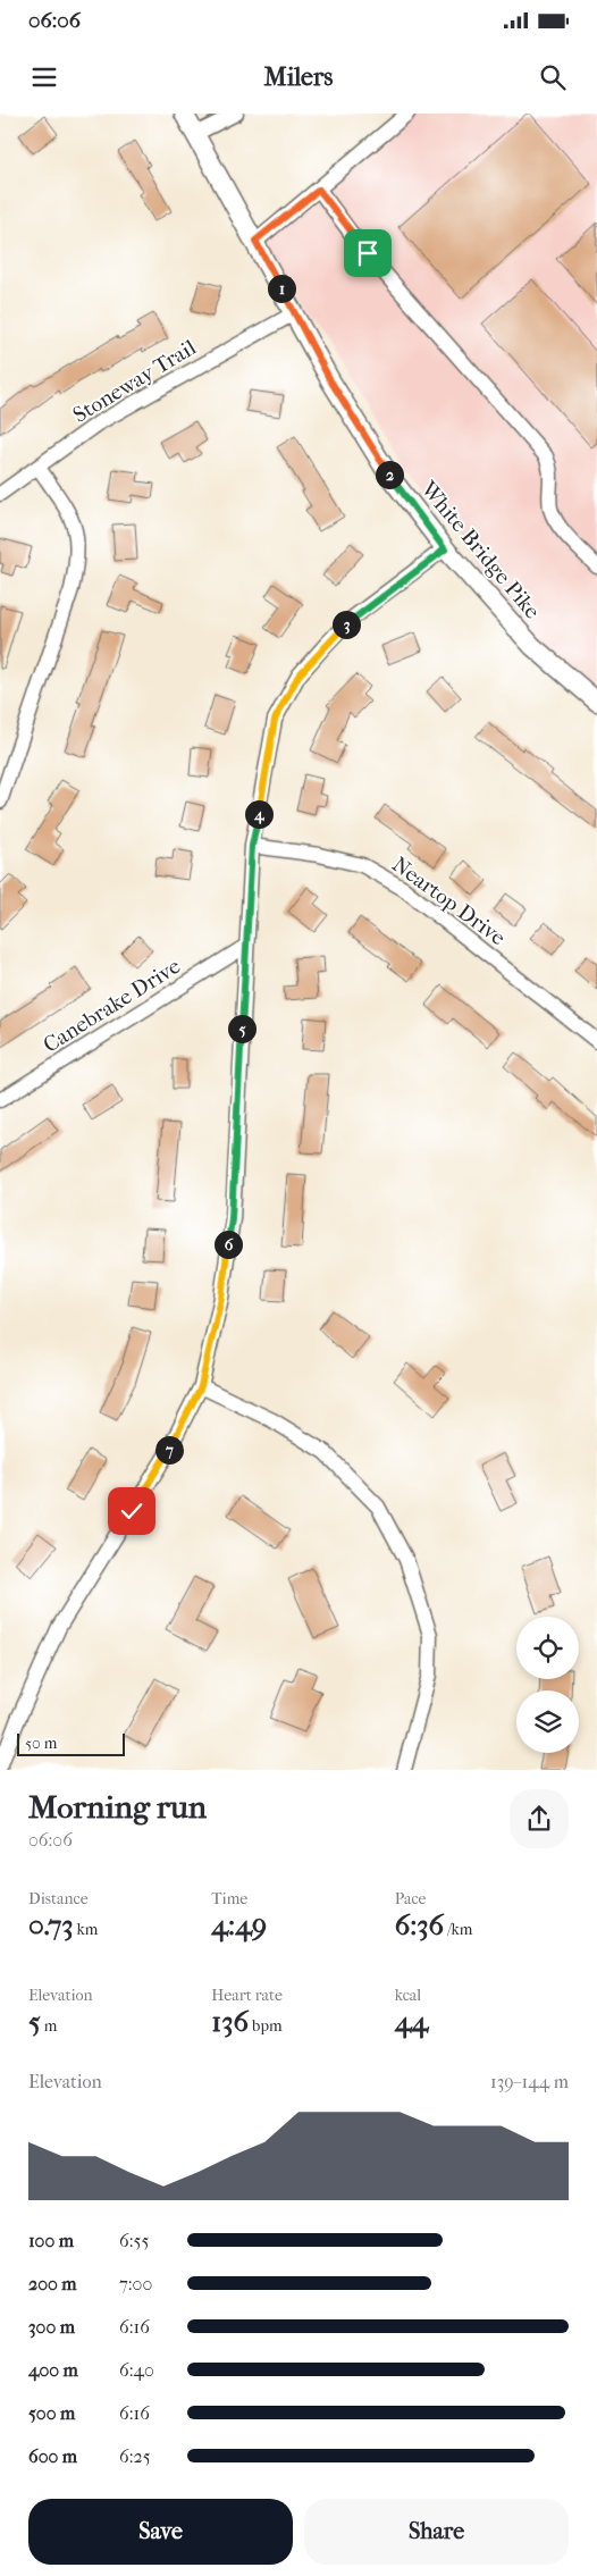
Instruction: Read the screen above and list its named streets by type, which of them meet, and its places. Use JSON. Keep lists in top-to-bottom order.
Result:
{
  "streets": {
    "main road": ["White Bridge Pike"],
    "street": ["Stoneway Trail", "Neartop Drive", "Canebrake Drive"]
  },
  "crossings": [
    ["Stoneway Trail", "White Bridge Pike"]
  ],
  "scale_bar": "50 m",
  "page": {
    "status": "06:06",
    "header": "Milers",
    "pins": [
      "1",
      "2",
      "3",
      "4",
      "5",
      "6",
      "7"
    ],
    "scale": "50 m",
    "heading": ["Morning run", "06:06"],
    "stats": [
      ["Distance", "0.73 km"],
      ["Time", "4:49"],
      ["Pace", "6:36 /km"],
      ["Elevation", "5 m"],
      ["Heart rate", "136 bpm"],
      ["kcal", "44"]
    ],
    "chart": ["Elevation", "139–144 m"],
    "list": [
      {
        "name": "100 m",
        "note": "6:55"
      },
      {
        "name": "200 m",
        "note": "7:00"
      },
      {
        "name": "300 m",
        "note": "6:16"
      },
      {
        "name": "400 m",
        "note": "6:40"
      },
      {
        "name": "500 m",
        "note": "6:16"
      },
      {
        "name": "600 m",
        "note": "6:25"
      }
    ],
    "buttons": ["Save", "Share"]
  }
}
